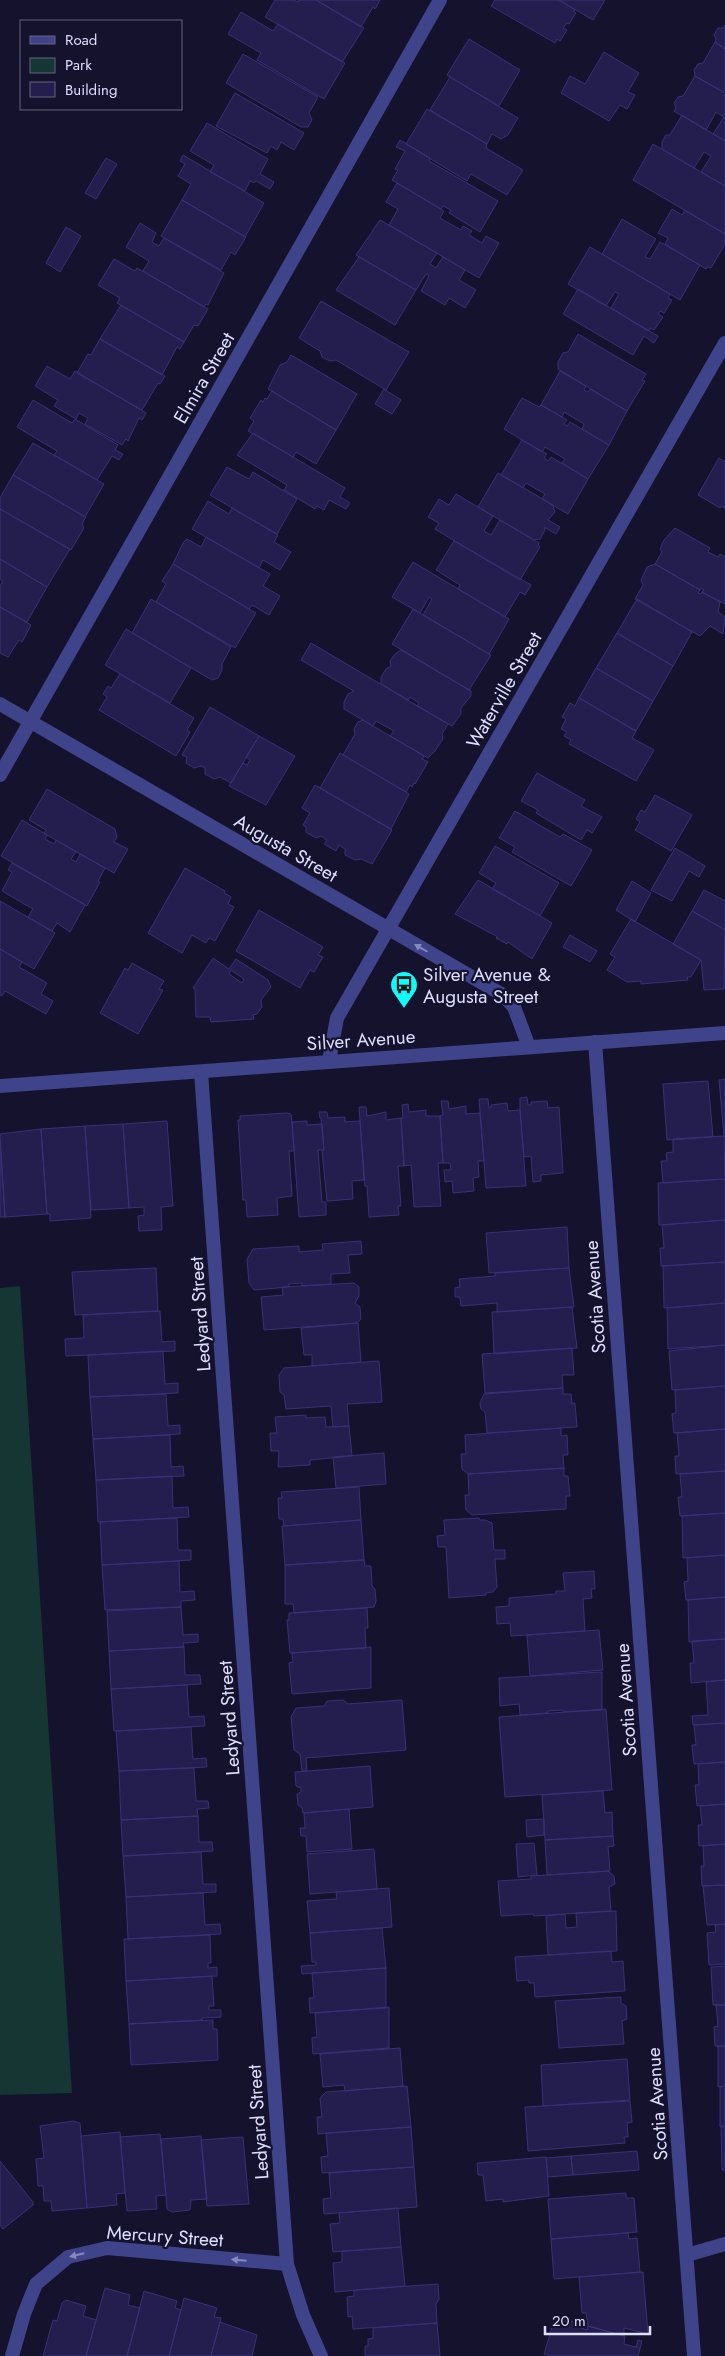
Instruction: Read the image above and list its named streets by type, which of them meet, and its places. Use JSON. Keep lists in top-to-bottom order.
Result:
{
  "streets": {
    "street": [
      "Elmira Street",
      "Waterville Street",
      "Augusta Street",
      "Silver Avenue",
      "Scotia Avenue",
      "Ledyard Street",
      "Mercury Street"
    ]
  },
  "crossings": [
    ["Elmira Street", "Augusta Street"],
    ["Waterville Street", "Augusta Street"],
    ["Waterville Street", "Silver Avenue"],
    ["Augusta Street", "Silver Avenue"],
    ["Silver Avenue", "Scotia Avenue"],
    ["Silver Avenue", "Ledyard Street"],
    ["Ledyard Street", "Mercury Street"]
  ],
  "one_way": ["Mercury Street"],
  "places": {
    "bus stop": ["Silver Avenue & Augusta Street"]
  },
  "legend": ["Road", "Park", "Building"],
  "scale_bar": "20 m"
}
